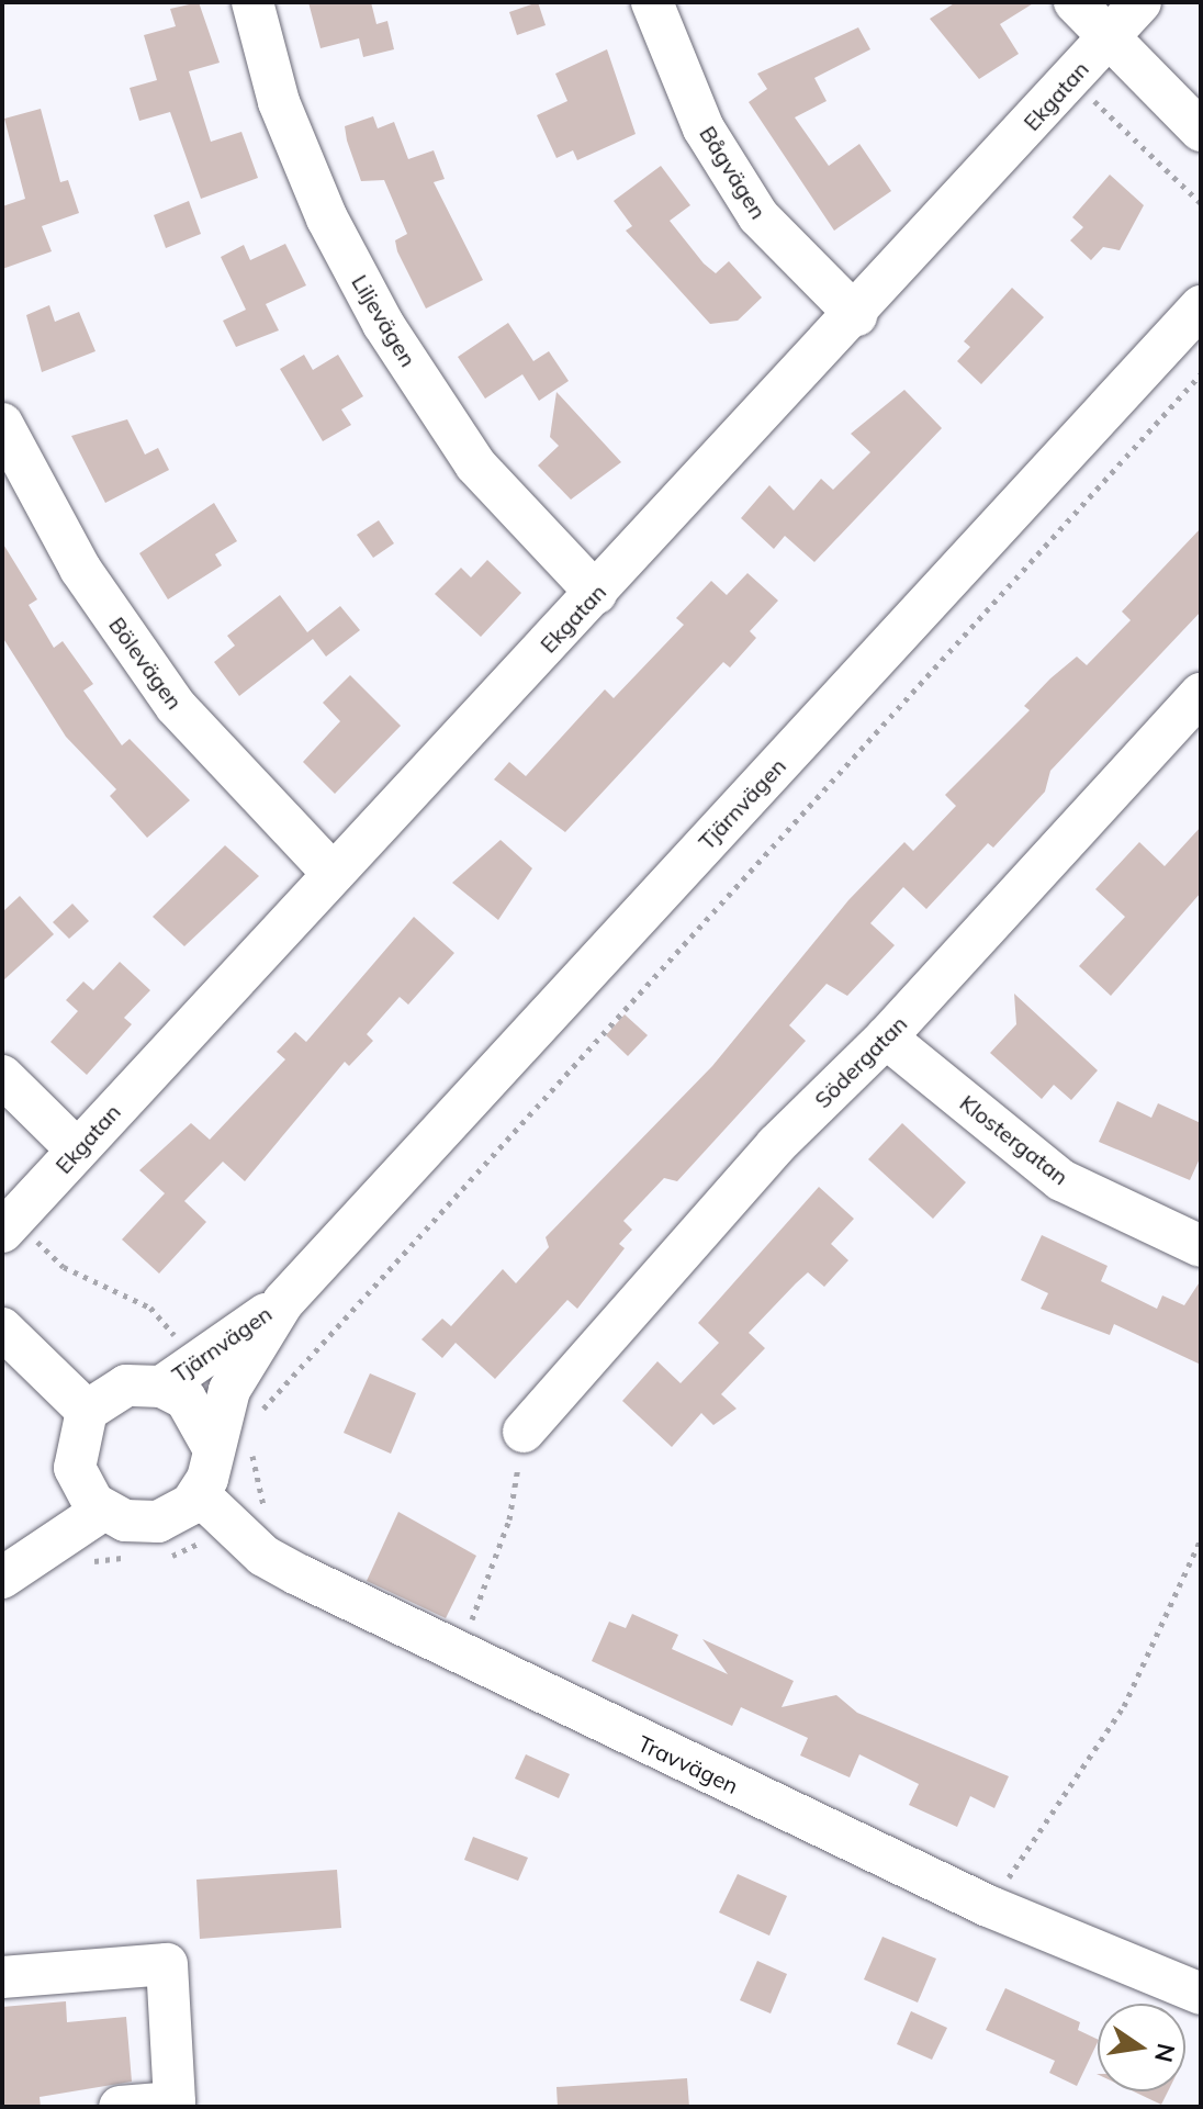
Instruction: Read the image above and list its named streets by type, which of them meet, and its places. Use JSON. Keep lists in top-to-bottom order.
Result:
{
  "streets": {
    "street": [
      "Ekgatan",
      "Bågvägen",
      "Liljevägen",
      "Bölevägen",
      "Tjärnvägen",
      "Södergatan",
      "Klostergatan",
      "Travvägen"
    ]
  },
  "crossings": [
    ["Ekgatan", "Bågvägen"],
    ["Ekgatan", "Liljevägen"],
    ["Ekgatan", "Bölevägen"],
    ["Tjärnvägen", "Travvägen"],
    ["Södergatan", "Klostergatan"]
  ],
  "north": "right"
}
